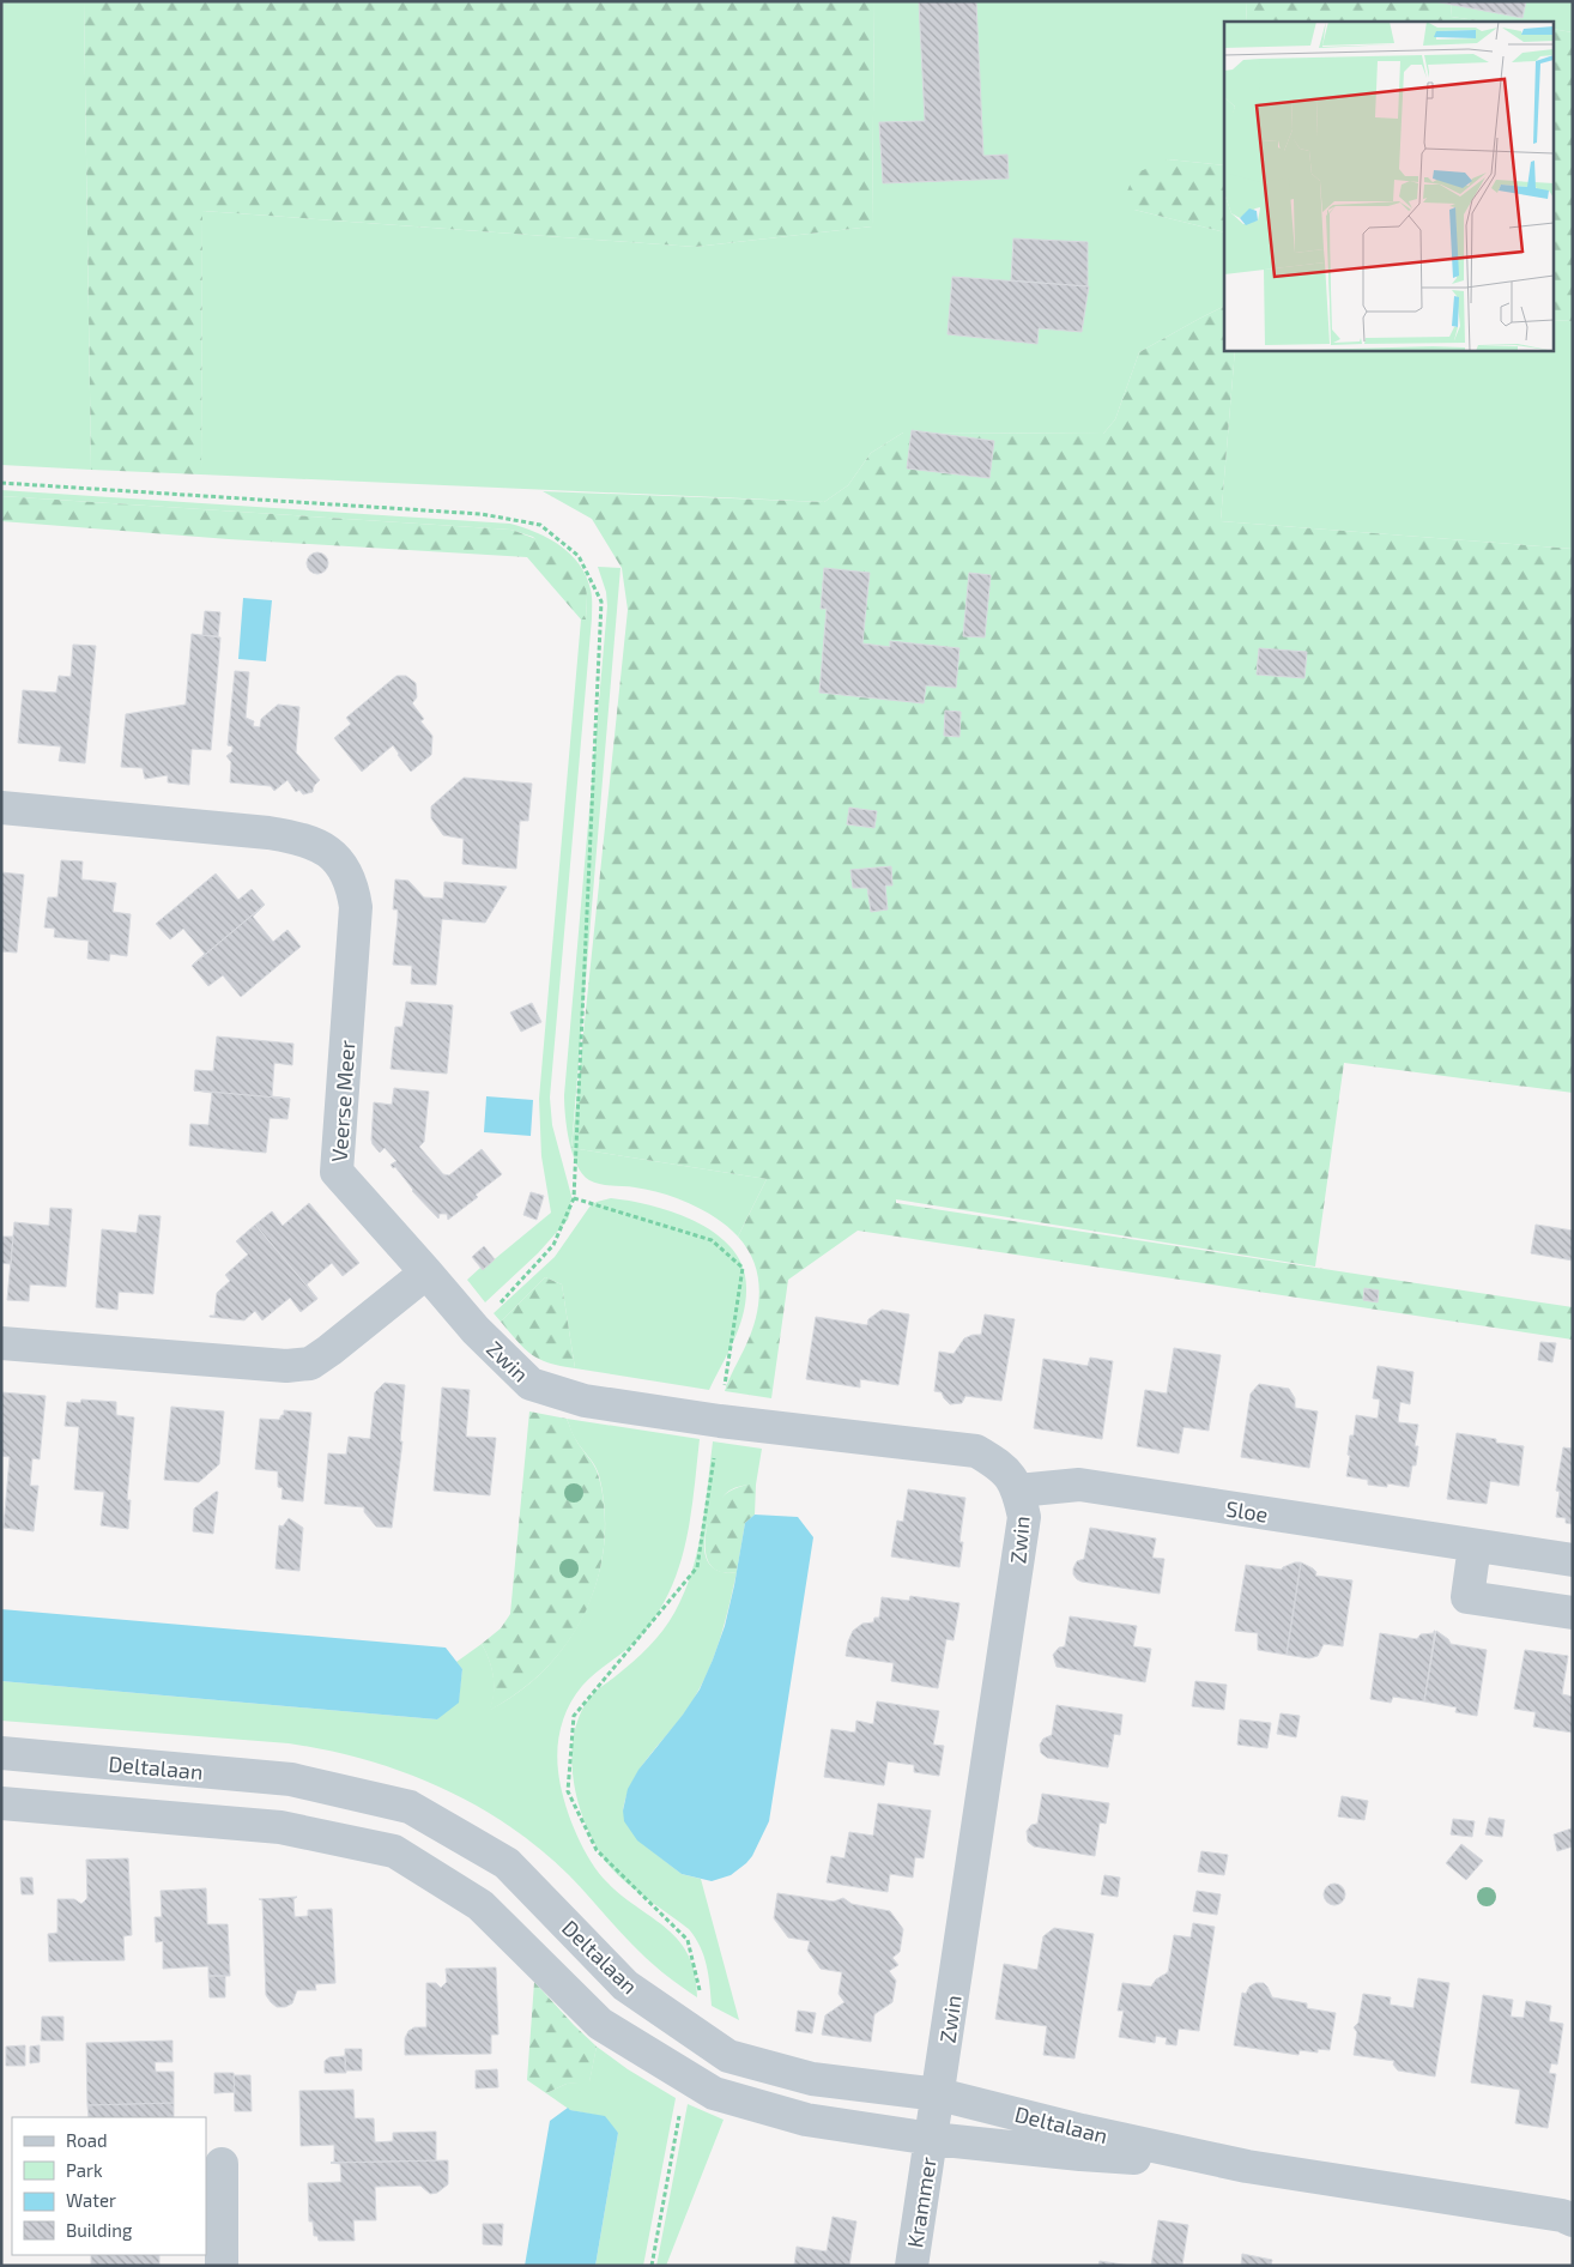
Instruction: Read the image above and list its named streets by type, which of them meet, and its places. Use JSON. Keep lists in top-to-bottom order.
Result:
{
  "streets": {
    "street": [
      "Veerse Meer",
      "Zwin",
      "Sloe",
      "Deltalaan",
      "Krammer"
    ]
  },
  "crossings": [
    ["Veerse Meer", "Zwin"],
    ["Zwin", "Sloe"],
    ["Zwin", "Deltalaan"],
    ["Zwin", "Krammer"],
    ["Deltalaan", "Krammer"]
  ],
  "legend": [
    "Road",
    "Park",
    "Water",
    "Building"
  ]
}
